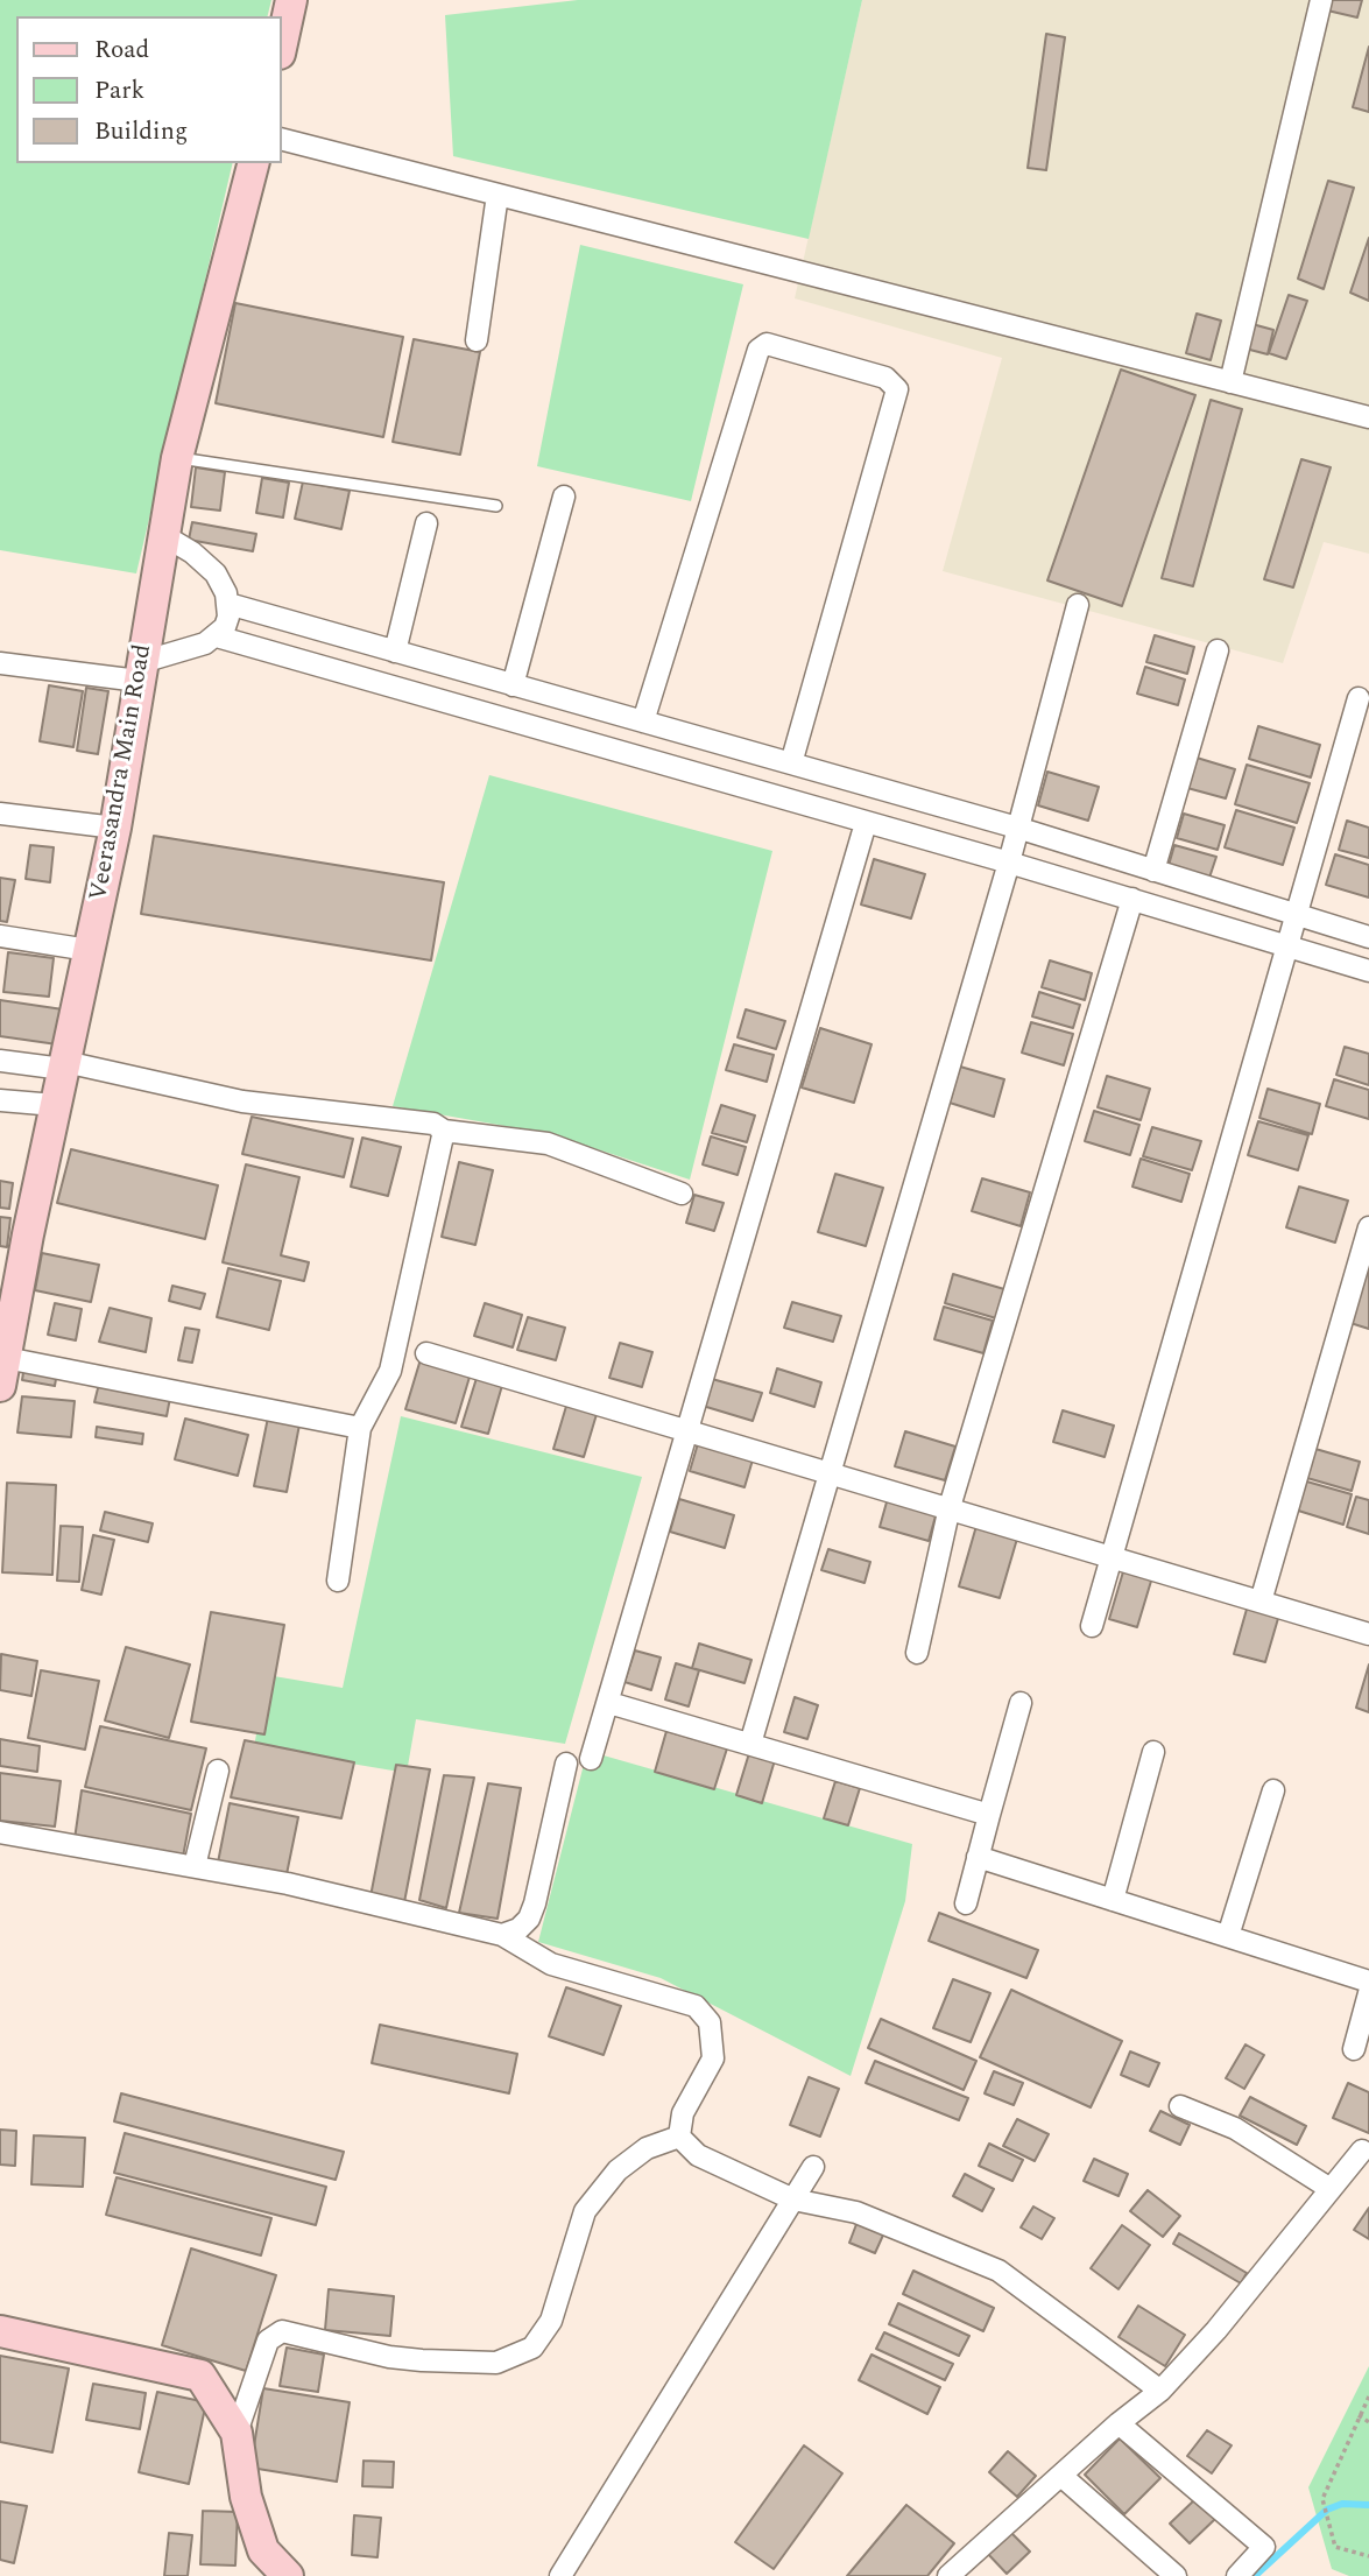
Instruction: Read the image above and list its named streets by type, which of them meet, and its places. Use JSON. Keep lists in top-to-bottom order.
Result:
{
  "streets": {
    "street": ["Veerasandra Main Road"]
  },
  "legend": ["Road", "Park", "Building"]
}
